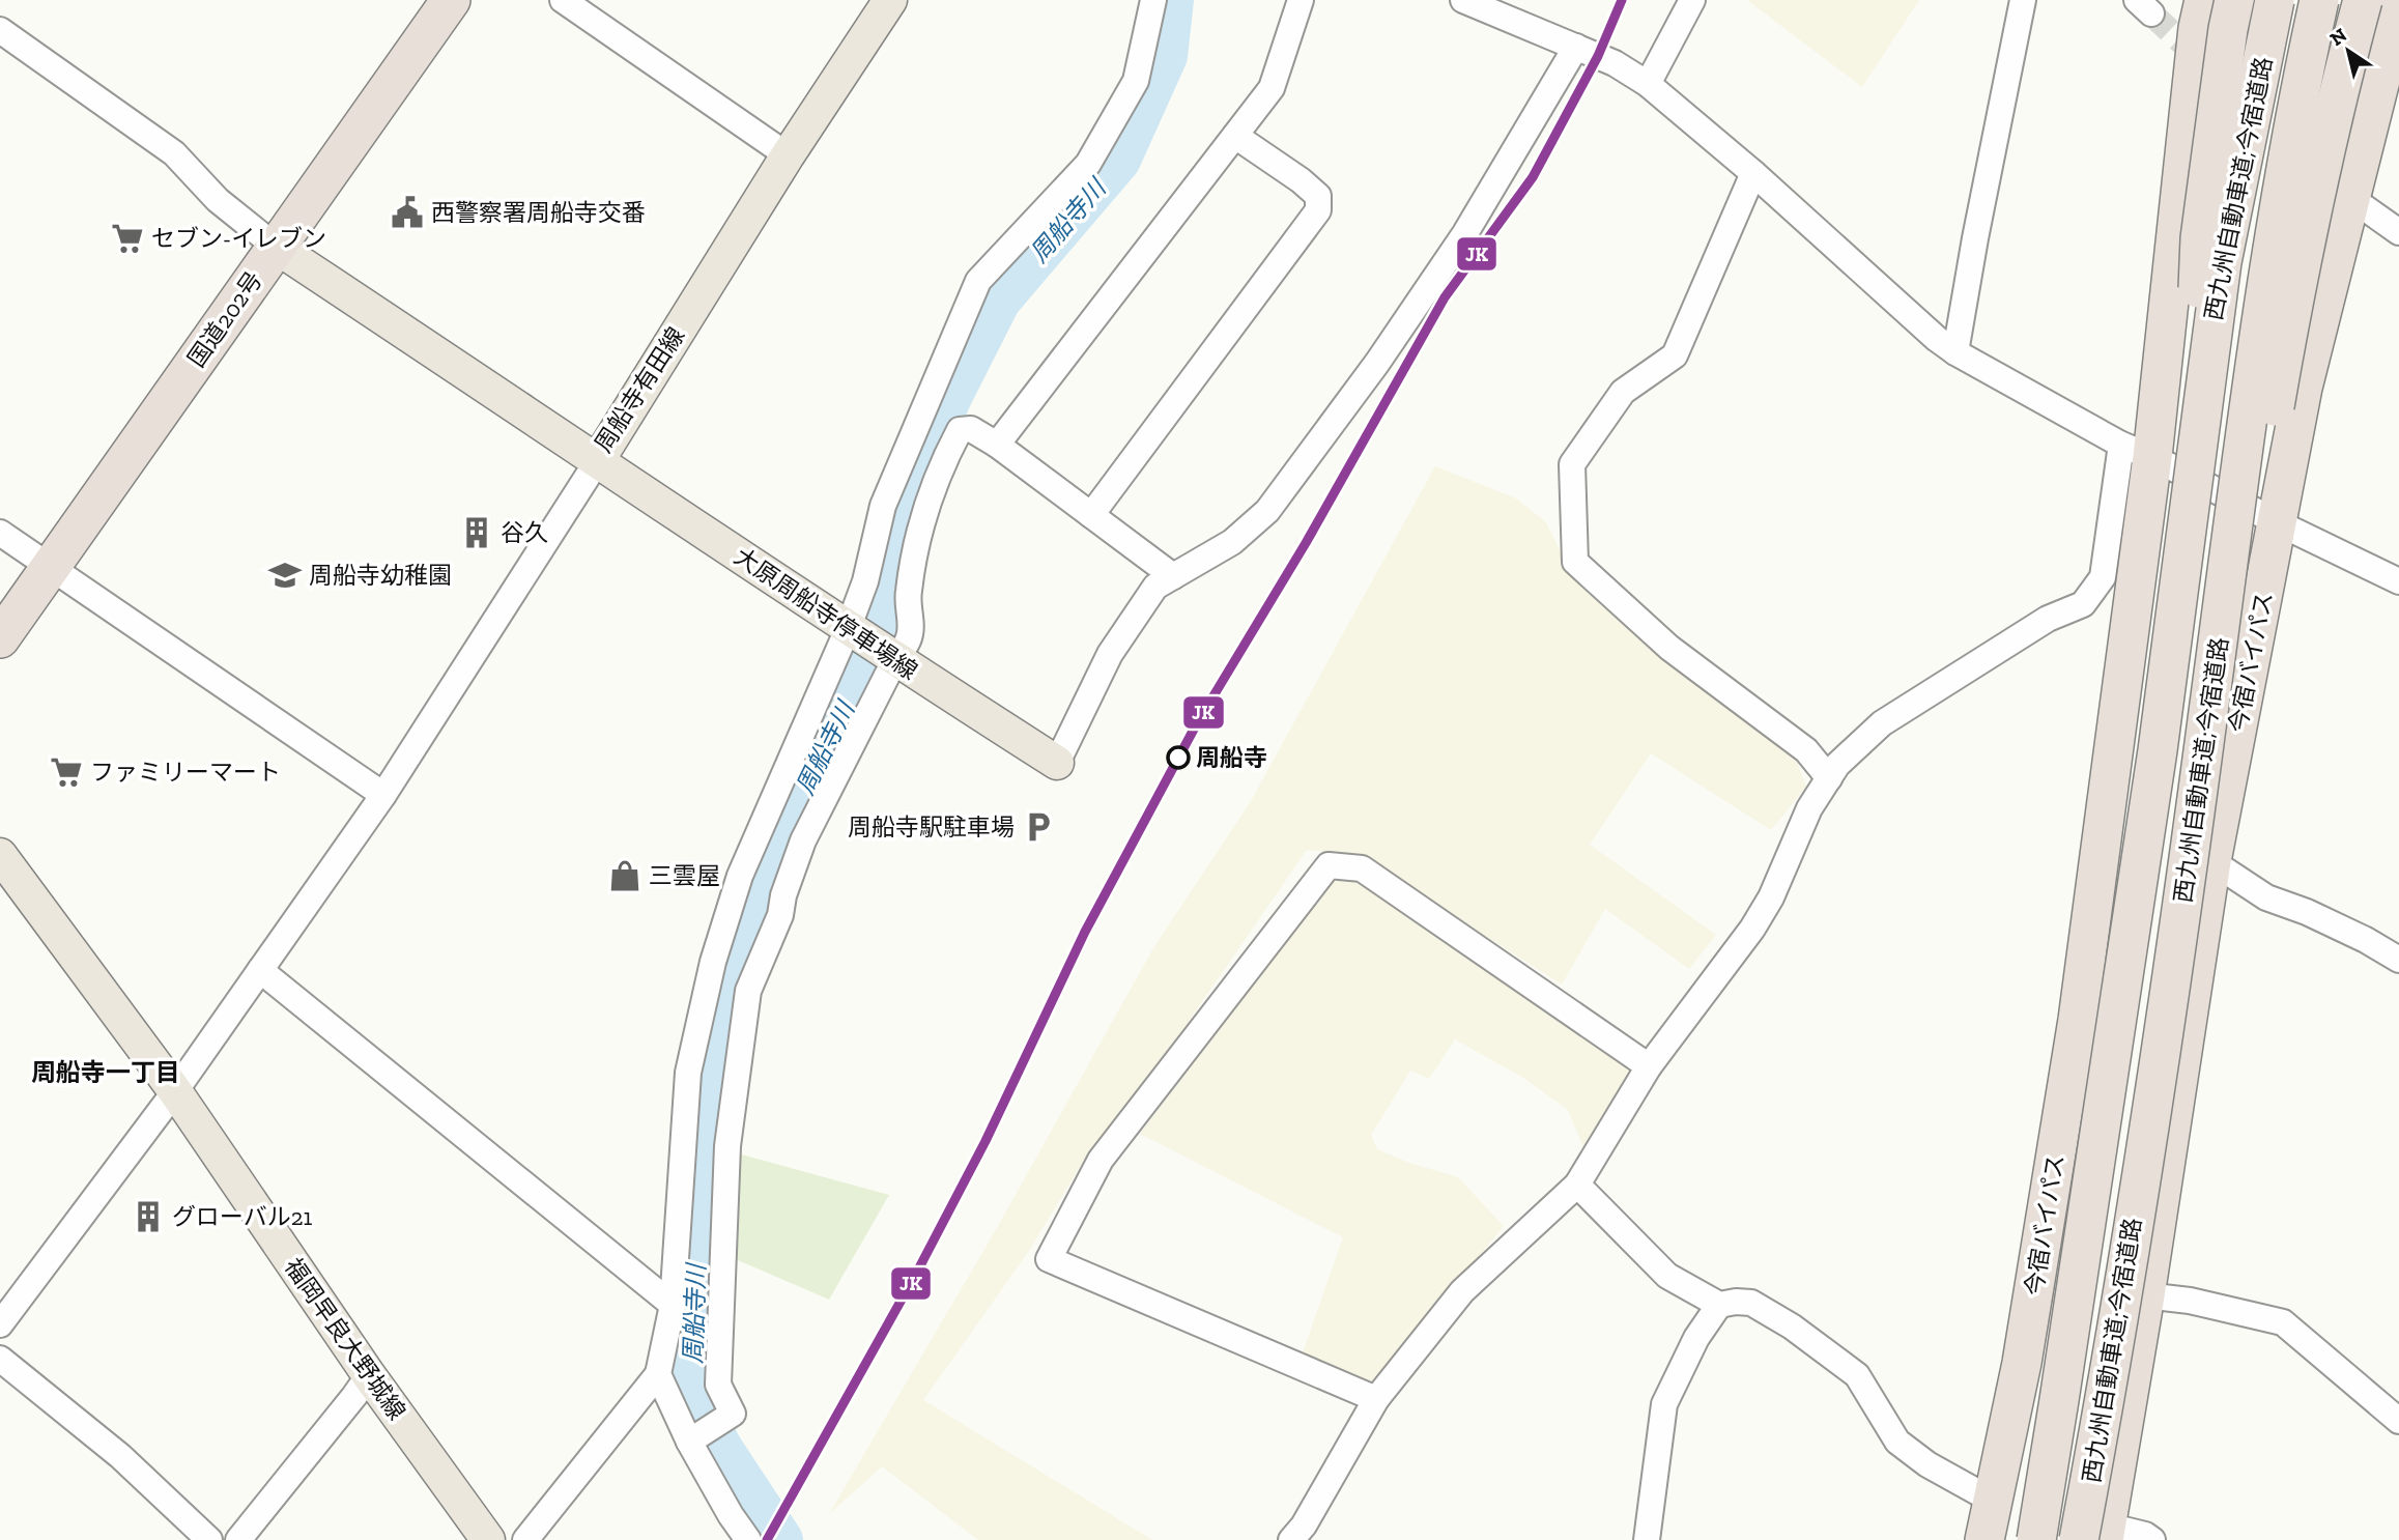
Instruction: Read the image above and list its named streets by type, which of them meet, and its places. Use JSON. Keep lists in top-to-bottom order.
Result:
{
  "streets": {
    "highway": ["西九州自動車道;今宿道路", "国道202号", "今宿バイパス"],
    "main road": ["周船寺有田線", "大原周船寺停車場線", "福岡早良大野城線"]
  },
  "crossings": [
    ["西九州自動車道;今宿道路", "今宿バイパス"],
    ["国道202号", "周船寺有田線"],
    ["周船寺有田線", "大原周船寺停車場線"]
  ],
  "districts": ["周船寺一丁目"],
  "water": ["周船寺川"],
  "places": {
    "public building": ["西警察署周船寺交番"],
    "supermarket": ["セブン-イレブン", "ファミリーマート"],
    "building": ["谷久", "グローバル21"],
    "school or university": ["周船寺幼稚園"],
    "other": ["周船寺"],
    "parking": ["周船寺駅駐車場"],
    "shop": ["三雲屋"]
  },
  "lines": ["transit line JK"],
  "north": "top left"
}
